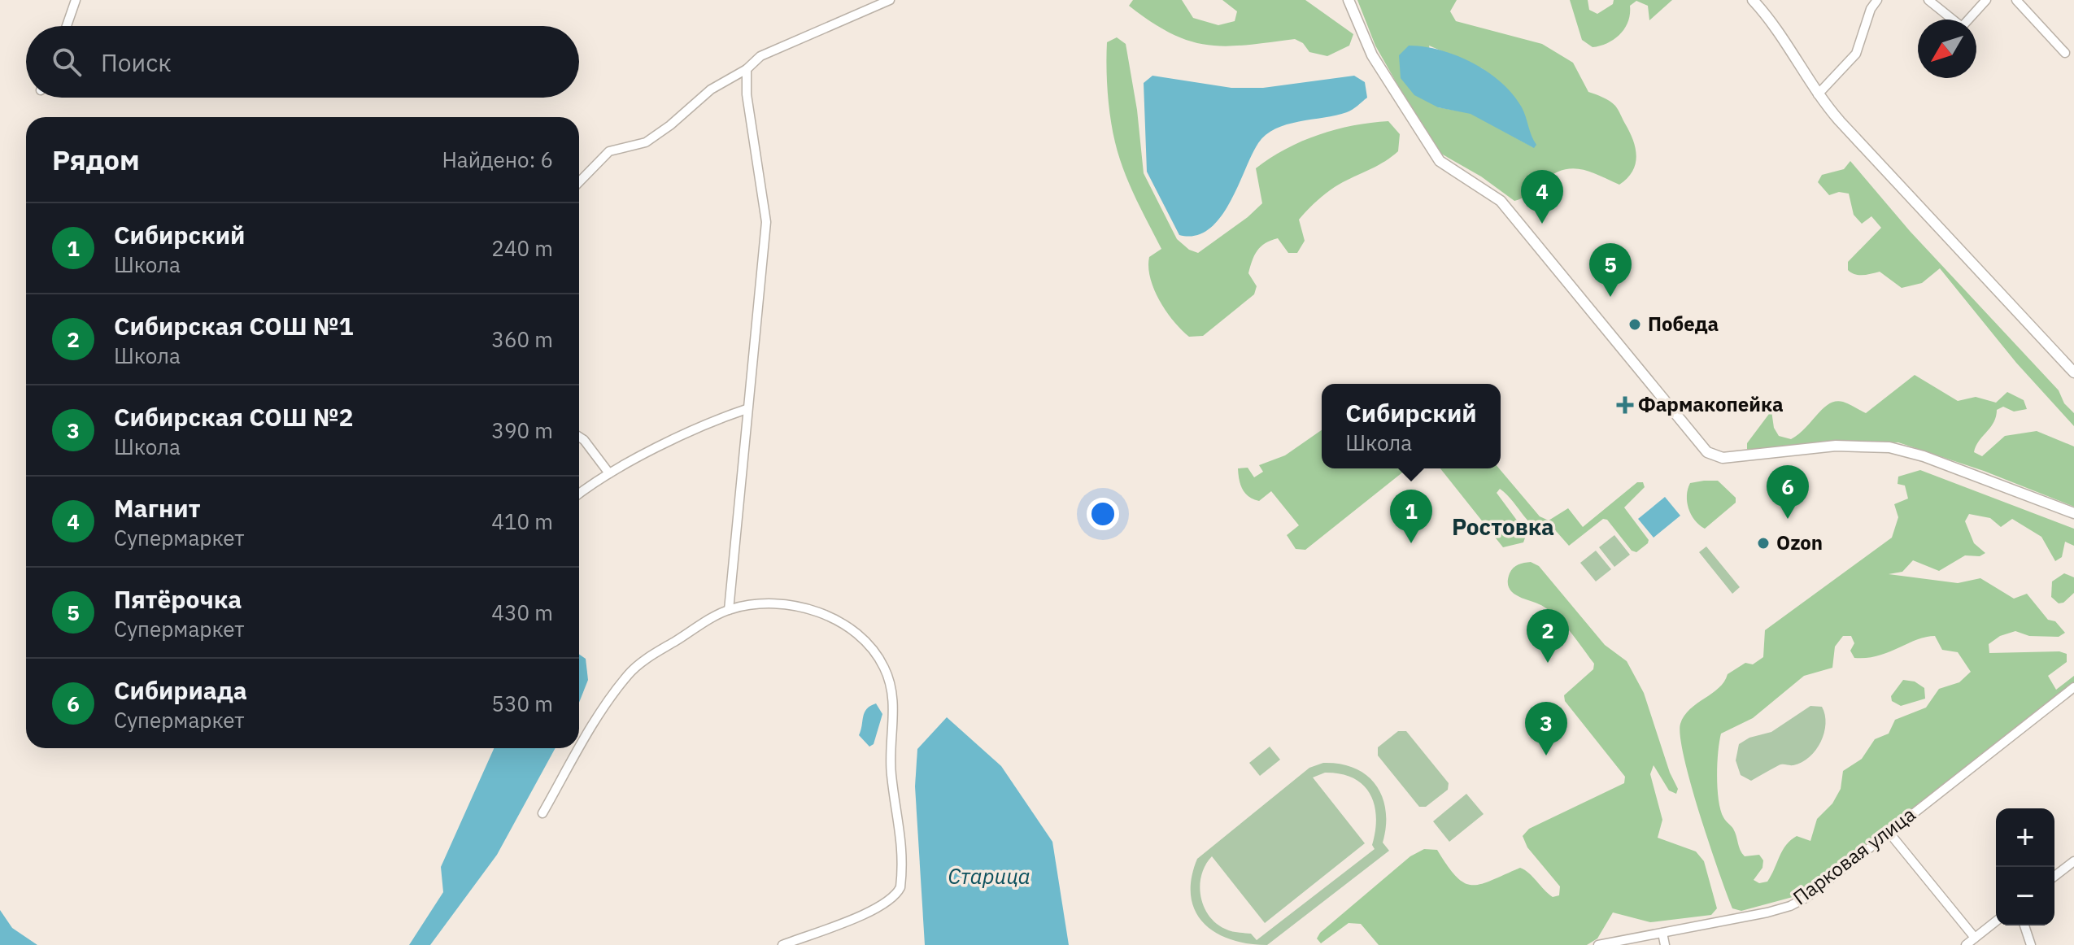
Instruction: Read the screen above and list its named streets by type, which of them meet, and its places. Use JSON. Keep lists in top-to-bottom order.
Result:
{
  "streets": {
    "street": ["Парковая улица"]
  },
  "districts": ["Ростовка"],
  "water": ["Старица"],
  "places": {
    "other": ["Победа", "Ozon"],
    "health": ["Фармакопейка"]
  },
  "north": "bottom left",
  "page": {
    "search": "Поиск",
    "heading": ["Рядом", "Найдено: 6"],
    "pins": [
      "4",
      "5",
      "6",
      "1",
      "2",
      "3"
    ],
    "list": [
      {
        "mark": "1",
        "name": "Сибирский",
        "note": "Школа",
        "value": "240 m"
      },
      {
        "mark": "2",
        "name": "Сибирская СОШ №1",
        "note": "Школа",
        "value": "360 m"
      },
      {
        "mark": "3",
        "name": "Сибирская СОШ №2",
        "note": "Школа",
        "value": "390 m"
      },
      {
        "mark": "4",
        "name": "Магнит",
        "note": "Супермаркет",
        "value": "410 m"
      },
      {
        "mark": "5",
        "name": "Пятёрочка",
        "note": "Супермаркет",
        "value": "430 m"
      },
      {
        "mark": "6",
        "name": "Сибириада",
        "note": "Супермаркет",
        "value": "530 m"
      }
    ],
    "popup": ["Сибирский", "Школа"],
    "map_buttons": ["+", "−"]
  }
}
